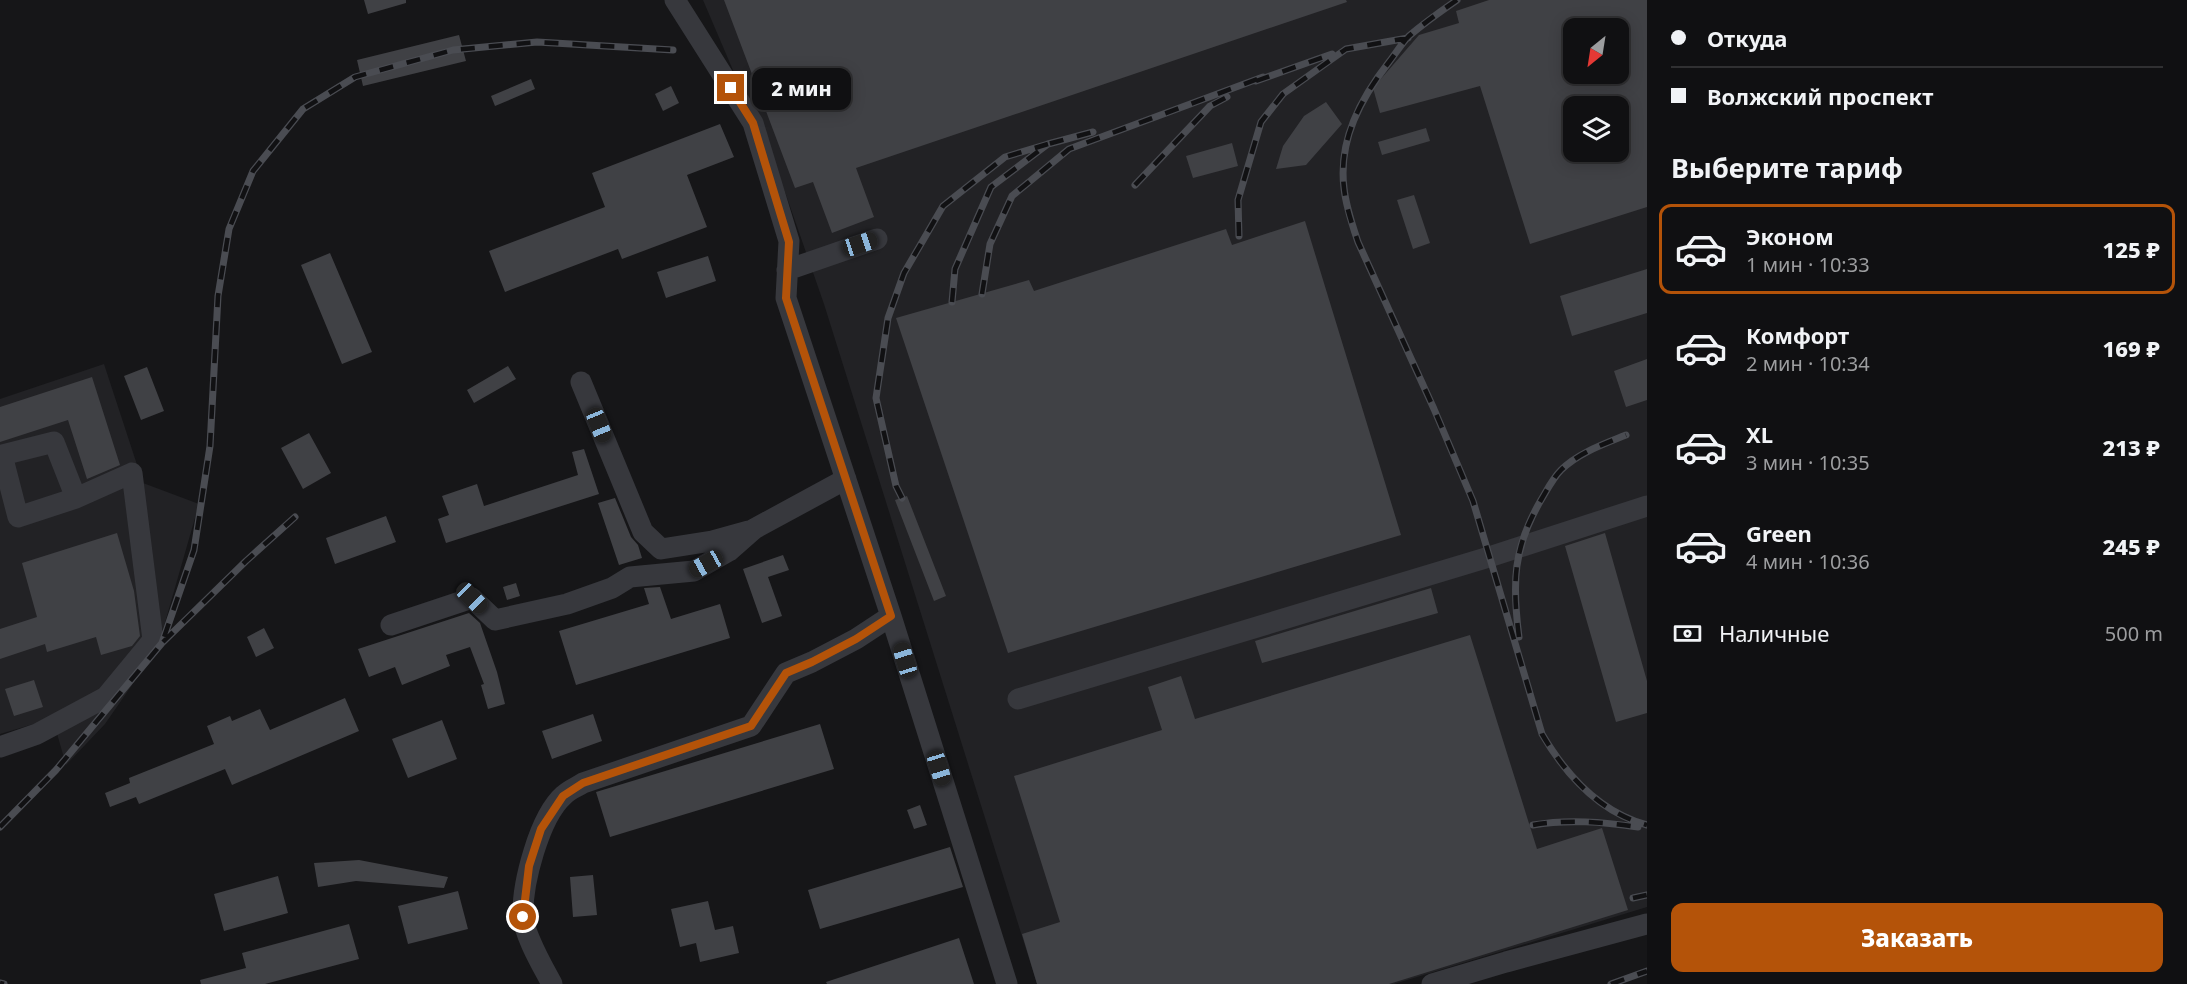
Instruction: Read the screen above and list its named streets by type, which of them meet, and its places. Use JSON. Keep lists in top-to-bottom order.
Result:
{
  "north": "bottom left",
  "page": {
    "banner": ["Откуда", "Волжский проспект"],
    "bubble": "2 мин",
    "heading": "Выберите тариф",
    "list": [
      {
        "name": "Эконом",
        "note": "1 мин · 10:33",
        "value": "125 ₽"
      },
      {
        "name": "Комфорт",
        "note": "2 мин · 10:34",
        "value": "169 ₽"
      },
      {
        "name": "XL",
        "note": "3 мин · 10:35",
        "value": "213 ₽"
      },
      {
        "name": "Green",
        "note": "4 мин · 10:36",
        "value": "245 ₽"
      }
    ],
    "pay": ["Наличные", "500 m"],
    "buttons": "Заказать"
  }
}
